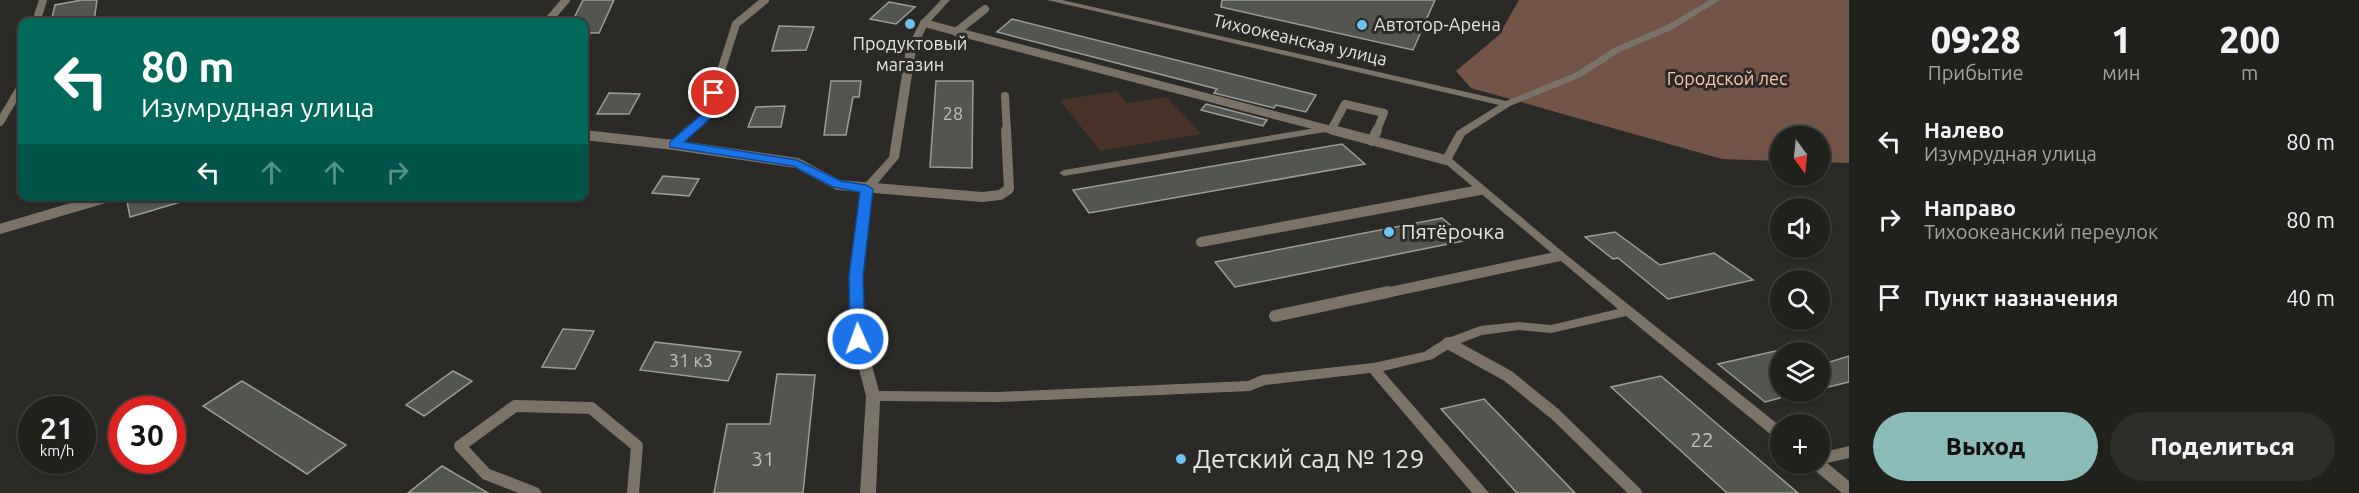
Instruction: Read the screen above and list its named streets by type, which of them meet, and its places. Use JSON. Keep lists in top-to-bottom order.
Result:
{
  "streets": {
    "street": ["Тихоокеанская улица"]
  },
  "parks": ["Городской лес"],
  "places": [
    "Продуктовый магазин",
    "Автотор-Арена",
    "Пятёрочка",
    "Детский сад № 129"
  ],
  "house_numbers": [
    "28",
    "31 к3",
    "22",
    "31"
  ],
  "north": "bottom",
  "page": {
    "eta": [
      "09:28",
      "Прибытие",
      "1",
      "мин",
      "200",
      "m"
    ],
    "turn": ["80 m", "Изумрудная улица"],
    "list": [
      {
        "name": "Налево",
        "note": "Изумрудная улица",
        "value": "80 m"
      },
      {
        "name": "Направо",
        "note": "Тихоокеанский переулок",
        "value": "80 m"
      },
      {
        "name": "Пункт назначения",
        "value": "40 m"
      }
    ],
    "map_buttons": "+",
    "speed": "21 km/h",
    "limit": "30",
    "buttons": ["Выход", "Поделиться"]
  }
}
